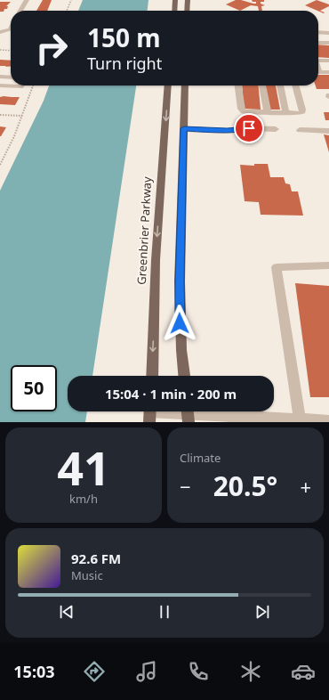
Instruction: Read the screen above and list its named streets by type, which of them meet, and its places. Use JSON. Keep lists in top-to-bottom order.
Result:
{
  "streets": {
    "main road": ["Greenbrier Parkway"]
  },
  "page": {
    "turn": ["150 m", "Turn right"],
    "limit": "50",
    "trip": "15:04 · 1 min · 200 m",
    "tile": [
      ["41", "km/h"],
      "Climate"
    ],
    "heat": ["−", "20.5°", "+"],
    "song": ["92.6 FM", "Music"],
    "tabs": "15:03"
  }
}
